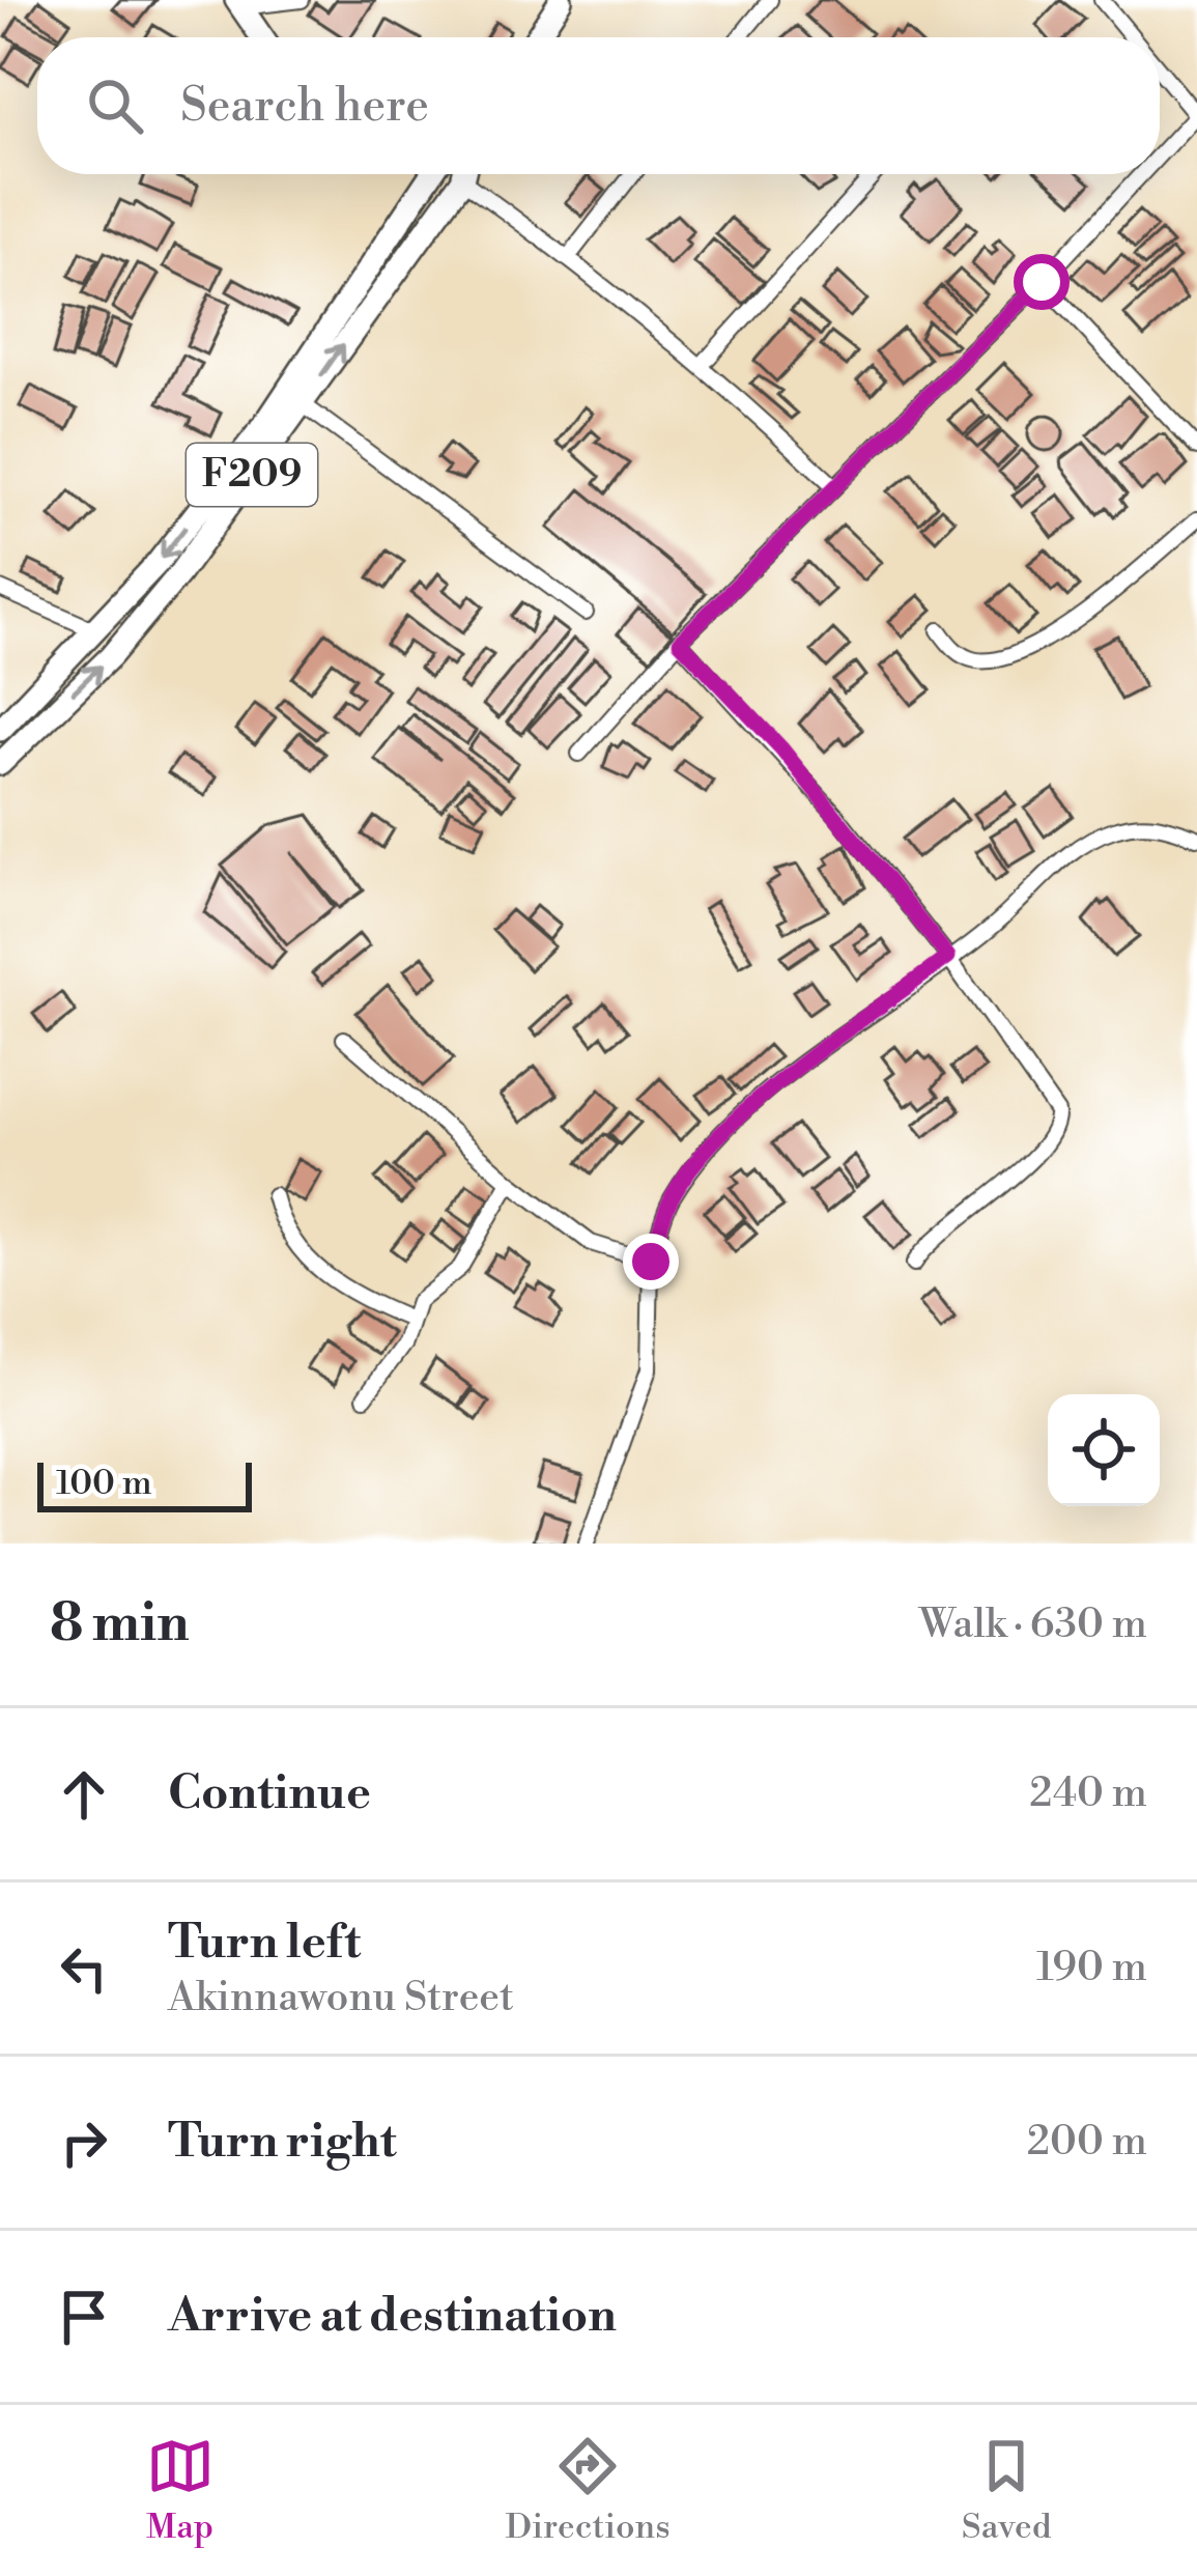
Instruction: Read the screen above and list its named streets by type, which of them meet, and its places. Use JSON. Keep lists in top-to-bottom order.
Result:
{
  "streets": {
    "main road": ["F209"]
  },
  "scale_bar": "100 m",
  "page": {
    "search": "Search here",
    "scale": "100 m",
    "heading": ["8 min", "Walk · 630 m"],
    "list": [
      ["Continue", "240 m"],
      ["Turn left", "Akinnawonu Street", "190 m"],
      ["Turn right", "200 m"],
      "Arrive at destination"
    ],
    "nav": ["Map", "Directions", "Saved"]
  }
}
